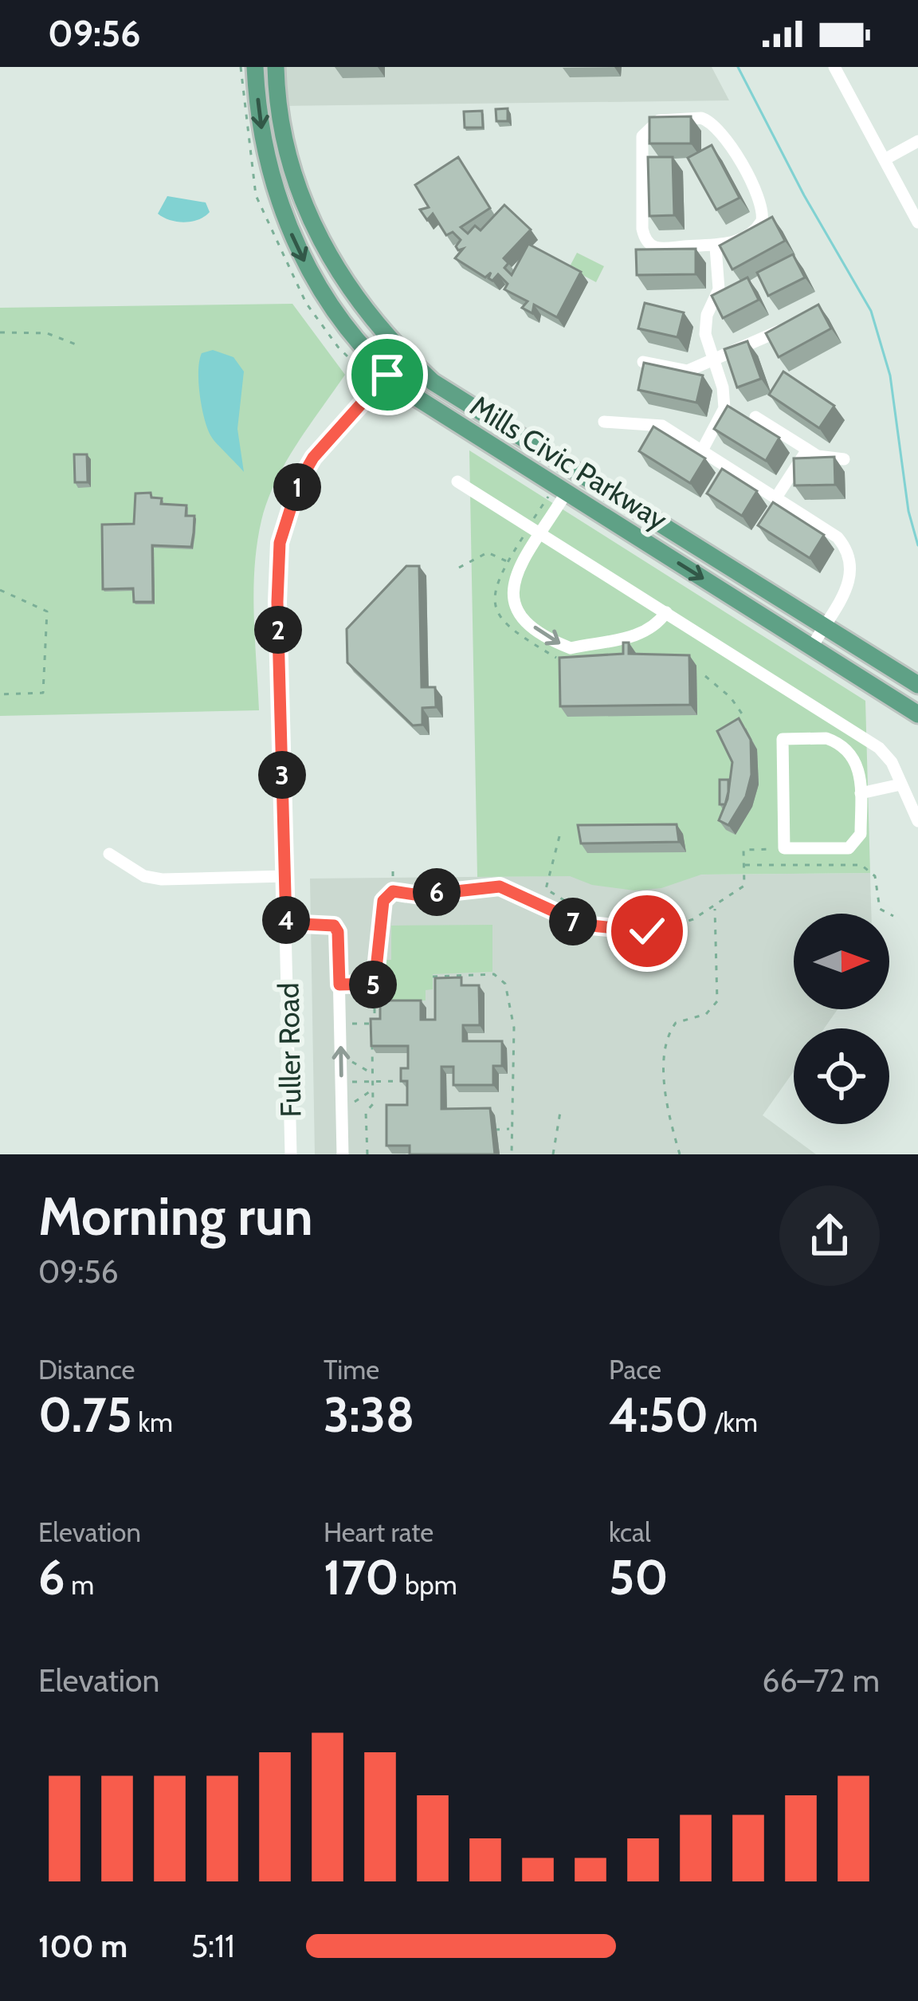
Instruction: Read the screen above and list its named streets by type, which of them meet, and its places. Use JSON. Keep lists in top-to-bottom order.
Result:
{
  "streets": {
    "main road": ["Mills Civic Parkway"],
    "street": ["Fuller Road"]
  },
  "crossings": [
    ["Mills Civic Parkway", "Fuller Road"]
  ],
  "north": "right",
  "page": {
    "status": "09:56",
    "pins": [
      "1",
      "2",
      "3",
      "6",
      "4",
      "7",
      "5"
    ],
    "heading": ["Morning run", "09:56"],
    "stats": [
      ["Distance", "0.75 km"],
      ["Time", "3:38"],
      ["Pace", "4:50 /km"],
      ["Elevation", "6 m"],
      ["Heart rate", "170 bpm"],
      ["kcal", "50"]
    ],
    "chart": ["Elevation", "66–72 m"],
    "list": [
      {
        "name": "100 m",
        "note": "5:11"
      }
    ]
  }
}
